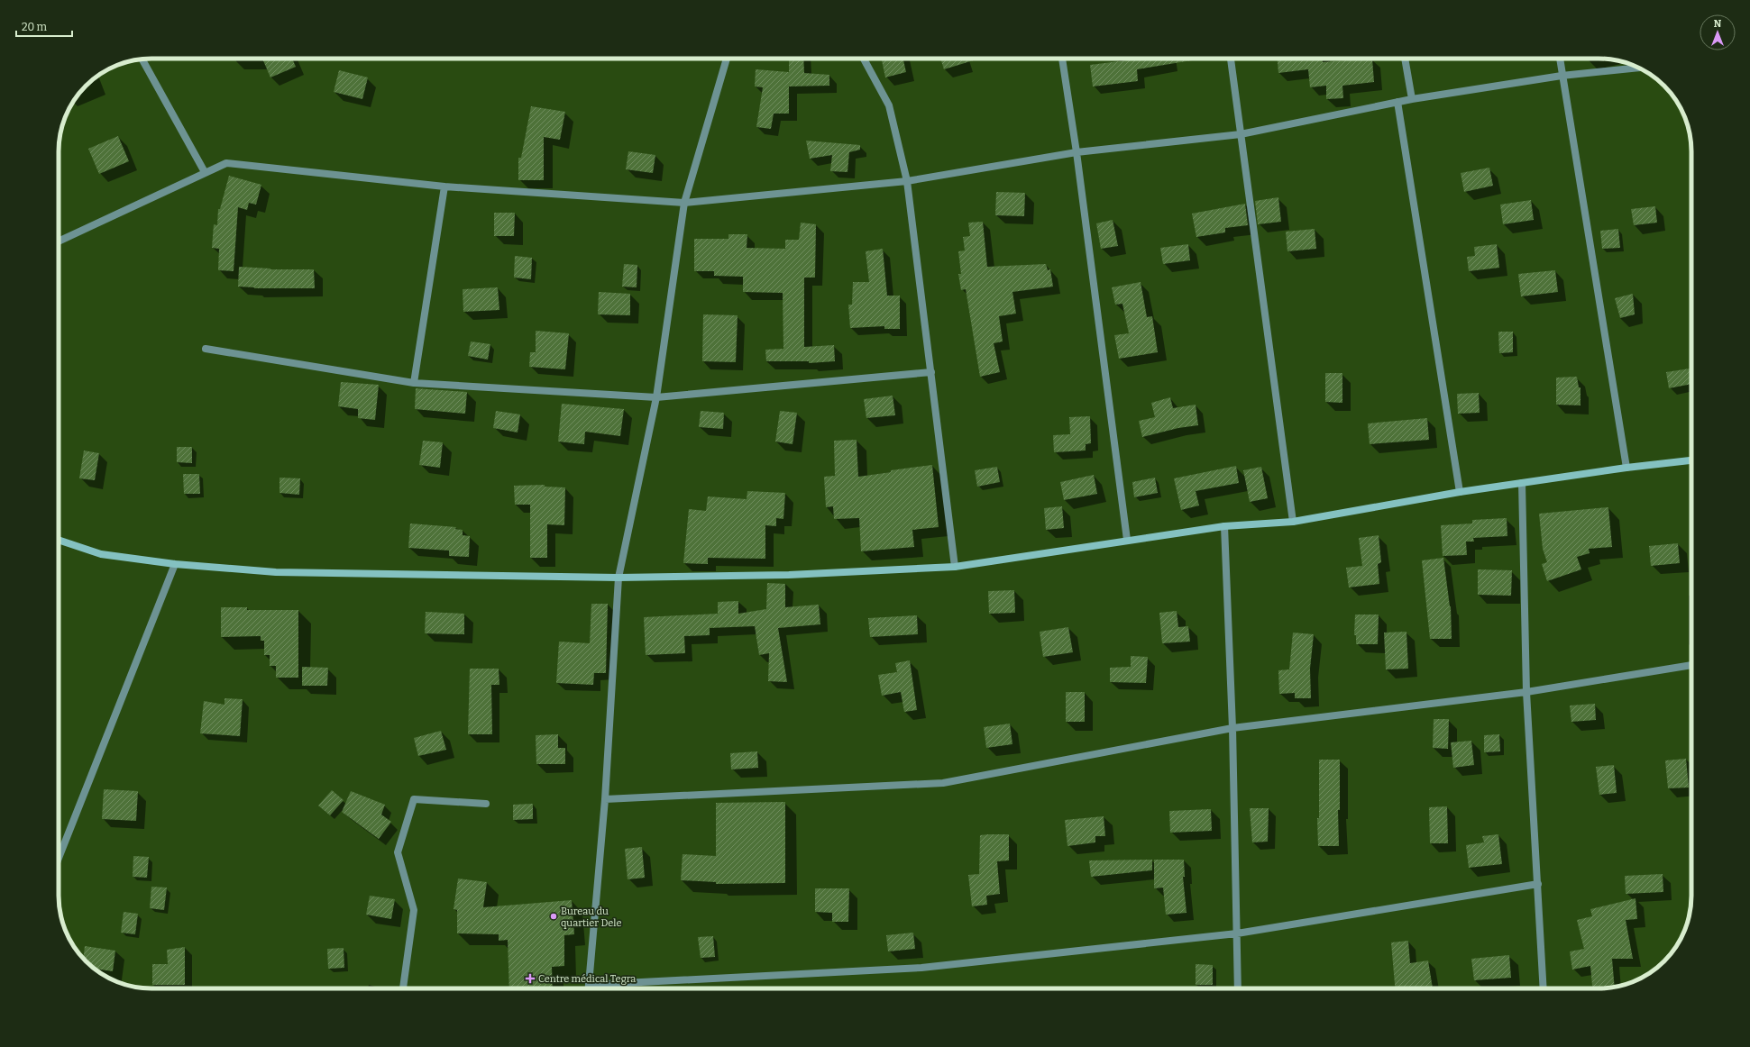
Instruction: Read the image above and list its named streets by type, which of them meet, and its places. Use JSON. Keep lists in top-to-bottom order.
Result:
{
  "places": {
    "other": ["Bureau du quartier Dele"],
    "health": ["Centre médical Tegra"]
  },
  "scale_bar": "20 m",
  "north": "top"
}
